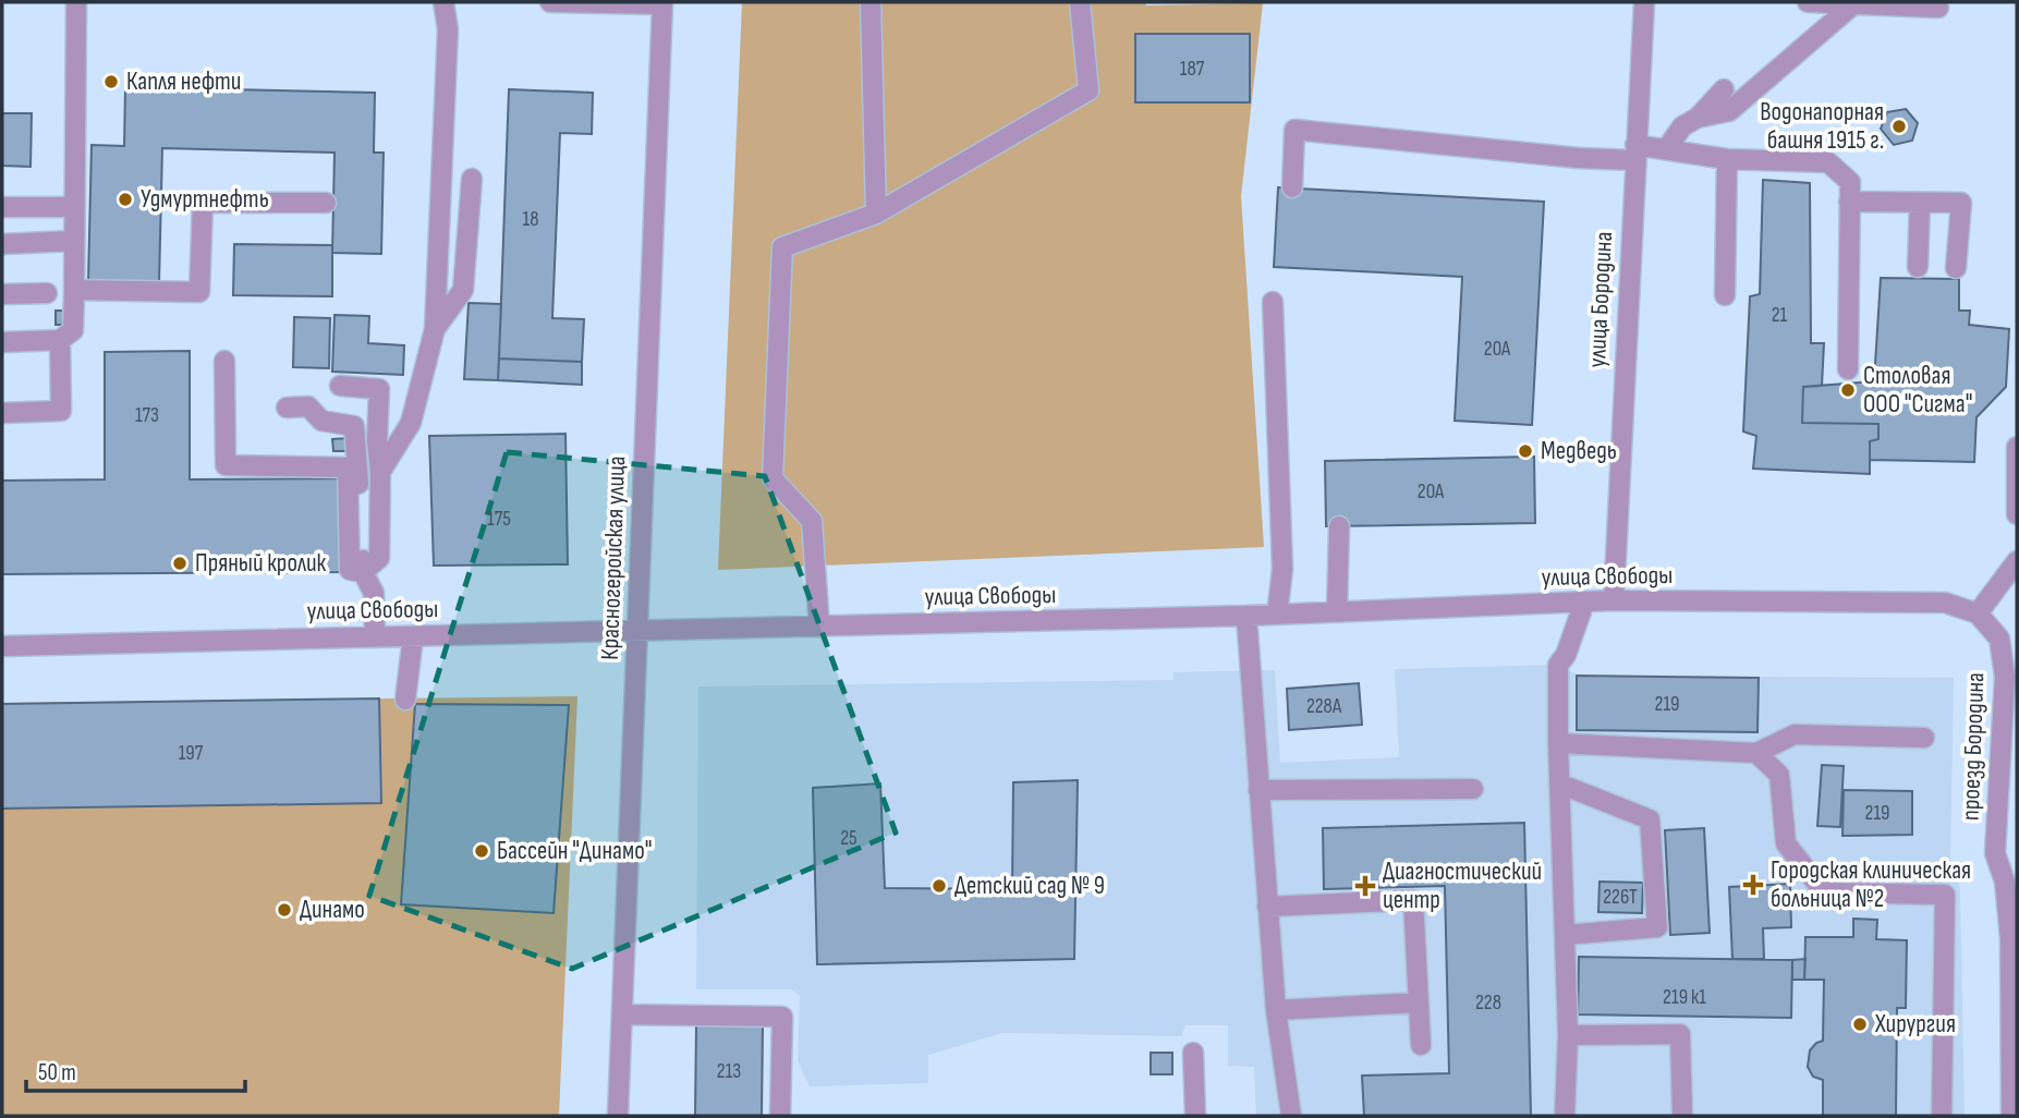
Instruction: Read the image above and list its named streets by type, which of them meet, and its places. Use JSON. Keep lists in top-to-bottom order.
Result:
{
  "streets": {
    "street": [
      "улица Бородина",
      "Красногеройская улица",
      "улица Свободы",
      "проезд Бородина"
    ]
  },
  "crossings": [
    ["улица Бородина", "улица Свободы"],
    ["Красногеройская улица", "улица Свободы"],
    ["улица Свободы", "проезд Бородина"]
  ],
  "places": {
    "other": [
      "Капля нефти",
      "Водонапорная башня 1915 г.",
      "Удмуртнефть",
      "Столовая ООО \"Сигма\"",
      "Медведь",
      "Пряный кролик",
      "Бассейн \"Динамо\"",
      "Детский сад № 9",
      "Динамо",
      "Хирургия"
    ],
    "health": ["Городская клиническая больница №2", "Диагностический центр"]
  },
  "house_numbers": [
    "187",
    "18",
    "21",
    "20А",
    "173",
    "20А",
    "175",
    "219",
    "228А",
    "197",
    "219",
    "25",
    "226Т",
    "219 к1",
    "228",
    "213"
  ],
  "scale_bar": "50 m"
}
